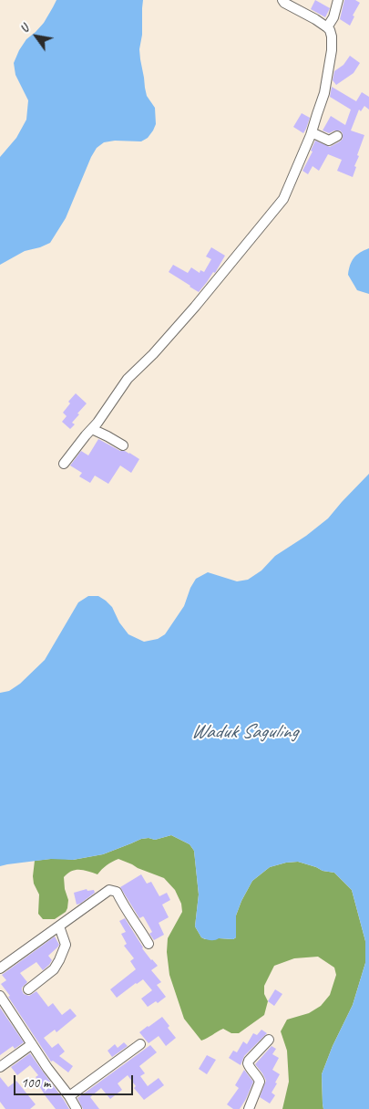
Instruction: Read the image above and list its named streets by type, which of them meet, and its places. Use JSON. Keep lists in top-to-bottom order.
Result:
{
  "water": ["Waduk Saguling"],
  "scale_bar": "100 m",
  "north": "top left"
}
